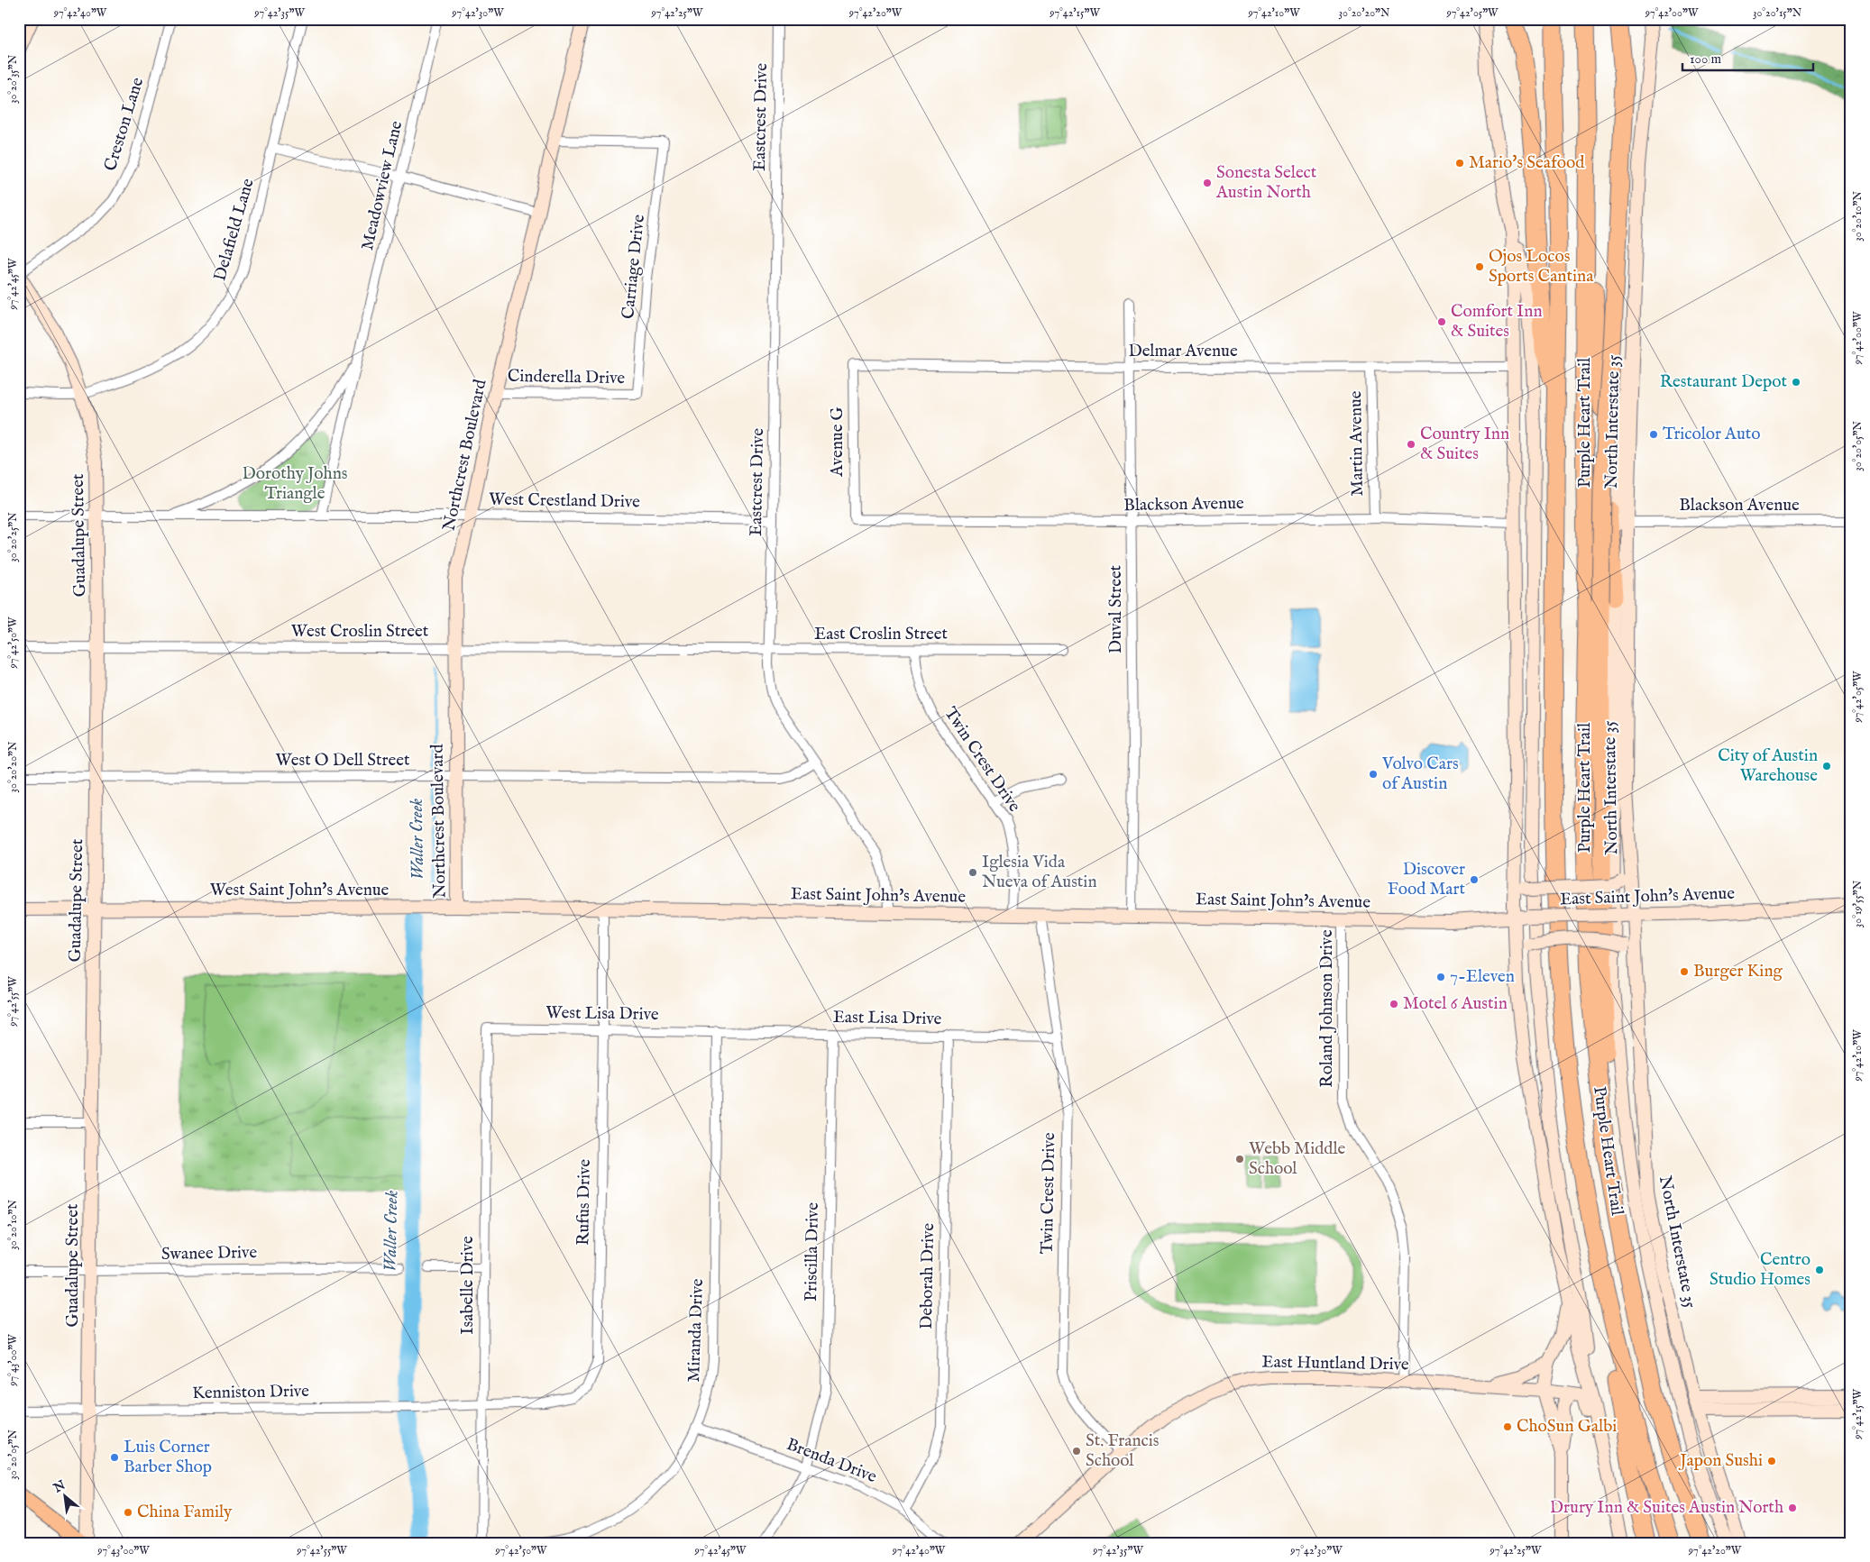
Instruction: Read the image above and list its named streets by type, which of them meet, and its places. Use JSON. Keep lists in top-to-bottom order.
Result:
{
  "streets": {
    "highway": ["Purple Heart Trail"],
    "main road": [
      "North Interstate 35",
      "Northcrest Boulevard",
      "Guadalupe Street",
      "West Saint John's Avenue",
      "East Saint John's Avenue",
      "East Huntland Drive"
    ],
    "street": [
      "Eastcrest Drive",
      "Creston Lane",
      "Meadowview Lane",
      "Delafield Lane",
      "Carriage Drive",
      "Delmar Avenue",
      "Cinderella Drive",
      "Avenue G",
      "Martin Avenue",
      "West Crestland Drive",
      "Blackson Avenue",
      "Duval Street",
      "West Croslin Street",
      "East Croslin Street",
      "Twin Crest Drive",
      "West O Dell Street",
      "Roland Johnson Drive",
      "West Lisa Drive",
      "East Lisa Drive",
      "Rufus Drive",
      "Priscilla Drive",
      "Swanee Drive",
      "Deborah Drive",
      "Isabelle Drive",
      "Miranda Drive",
      "Kenniston Drive",
      "Brenda Drive"
    ]
  },
  "crossings": [
    ["Eastcrest Drive", "West Crestland Drive"],
    ["Eastcrest Drive", "East Croslin Street"],
    ["Eastcrest Drive", "West O Dell Street"],
    ["Eastcrest Drive", "East Saint John's Avenue"],
    ["Creston Lane", "Guadalupe Street"],
    ["Meadowview Lane", "West Crestland Drive"],
    ["Delafield Lane", "Guadalupe Street"],
    ["Carriage Drive", "Cinderella Drive"],
    ["Carriage Drive", "Northcrest Boulevard"],
    ["Delmar Avenue", "Avenue G"],
    ["Delmar Avenue", "Martin Avenue"],
    ["Delmar Avenue", "Duval Street"],
    ["Cinderella Drive", "Northcrest Boulevard"],
    ["North Interstate 35", "Blackson Avenue"],
    ["North Interstate 35", "East Saint John's Avenue"],
    ["Avenue G", "Blackson Avenue"],
    ["Martin Avenue", "Blackson Avenue"],
    ["Northcrest Boulevard", "West Crestland Drive"],
    ["Northcrest Boulevard", "West Croslin Street"],
    ["Northcrest Boulevard", "West O Dell Street"],
    ["Northcrest Boulevard", "West Saint John's Avenue"],
    ["West Crestland Drive", "Guadalupe Street"],
    ["Blackson Avenue", "Duval Street"],
    ["Guadalupe Street", "West Croslin Street"],
    ["Guadalupe Street", "West O Dell Street"],
    ["Guadalupe Street", "West Saint John's Avenue"],
    ["Guadalupe Street", "Swanee Drive"],
    ["Guadalupe Street", "Kenniston Drive"],
    ["Duval Street", "East Saint John's Avenue"],
    ["West Croslin Street", "East Croslin Street"],
    ["East Croslin Street", "Twin Crest Drive"],
    ["Twin Crest Drive", "East Saint John's Avenue"],
    ["Twin Crest Drive", "East Lisa Drive"],
    ["Twin Crest Drive", "East Huntland Drive"],
    ["West Saint John's Avenue", "East Saint John's Avenue"],
    ["West Saint John's Avenue", "Rufus Drive"],
    ["East Saint John's Avenue", "Roland Johnson Drive"],
    ["Roland Johnson Drive", "East Huntland Drive"],
    ["West Lisa Drive", "East Lisa Drive"],
    ["West Lisa Drive", "Rufus Drive"],
    ["West Lisa Drive", "Isabelle Drive"],
    ["West Lisa Drive", "Miranda Drive"],
    ["East Lisa Drive", "Priscilla Drive"],
    ["East Lisa Drive", "Deborah Drive"],
    ["East Lisa Drive", "Miranda Drive"],
    ["Rufus Drive", "Isabelle Drive"],
    ["Rufus Drive", "Kenniston Drive"],
    ["Priscilla Drive", "Brenda Drive"],
    ["Deborah Drive", "Brenda Drive"],
    ["Isabelle Drive", "Kenniston Drive"],
    ["Miranda Drive", "Brenda Drive"]
  ],
  "water": ["Waller Creek"],
  "parks": ["Dorothy Johns Triangle"],
  "places": [
    "Mario's Seafood",
    "Sonesta Select Austin North",
    "Ojos Locos Sports Cantina",
    "Comfort Inn & Suites",
    "Restaurant Depot",
    "Tricolor Auto",
    "Country Inn & Suites",
    "City of Austin Warehouse",
    "Volvo Cars of Austin",
    "Iglesia Vida Nueva of Austin",
    "Discover Food Mart",
    "Burger King",
    "7-Eleven",
    "Motel 6 Austin",
    "Webb Middle School",
    "Centro Studio Homes",
    "ChoSun Galbi",
    "St. Francis School",
    "Luis Corner Barber Shop",
    "Japon Sushi",
    "Drury Inn & Suites Austin North",
    "China Family"
  ],
  "scale_bar": "100 m",
  "north": "top left",
  "coordinates": [
    "97°42'40\"W",
    "97°42'35\"W",
    "97°42'30\"W",
    "97°42'25\"W",
    "97°42'20\"W",
    "97°42'15\"W",
    "97°42'10\"W",
    "30°20'20\"N",
    "97°42'05\"W",
    "97°42'00\"W",
    "30°20'15\"N",
    "30°20'35\"N",
    "30°20'10\"N",
    "97°42'45\"W",
    "30°20'05\"N",
    "30°20'25\"N",
    "97°42'50\"W",
    "30°19'55\"N",
    "97°42'55\"W",
    "97°43'00\"W"
  ]
}
